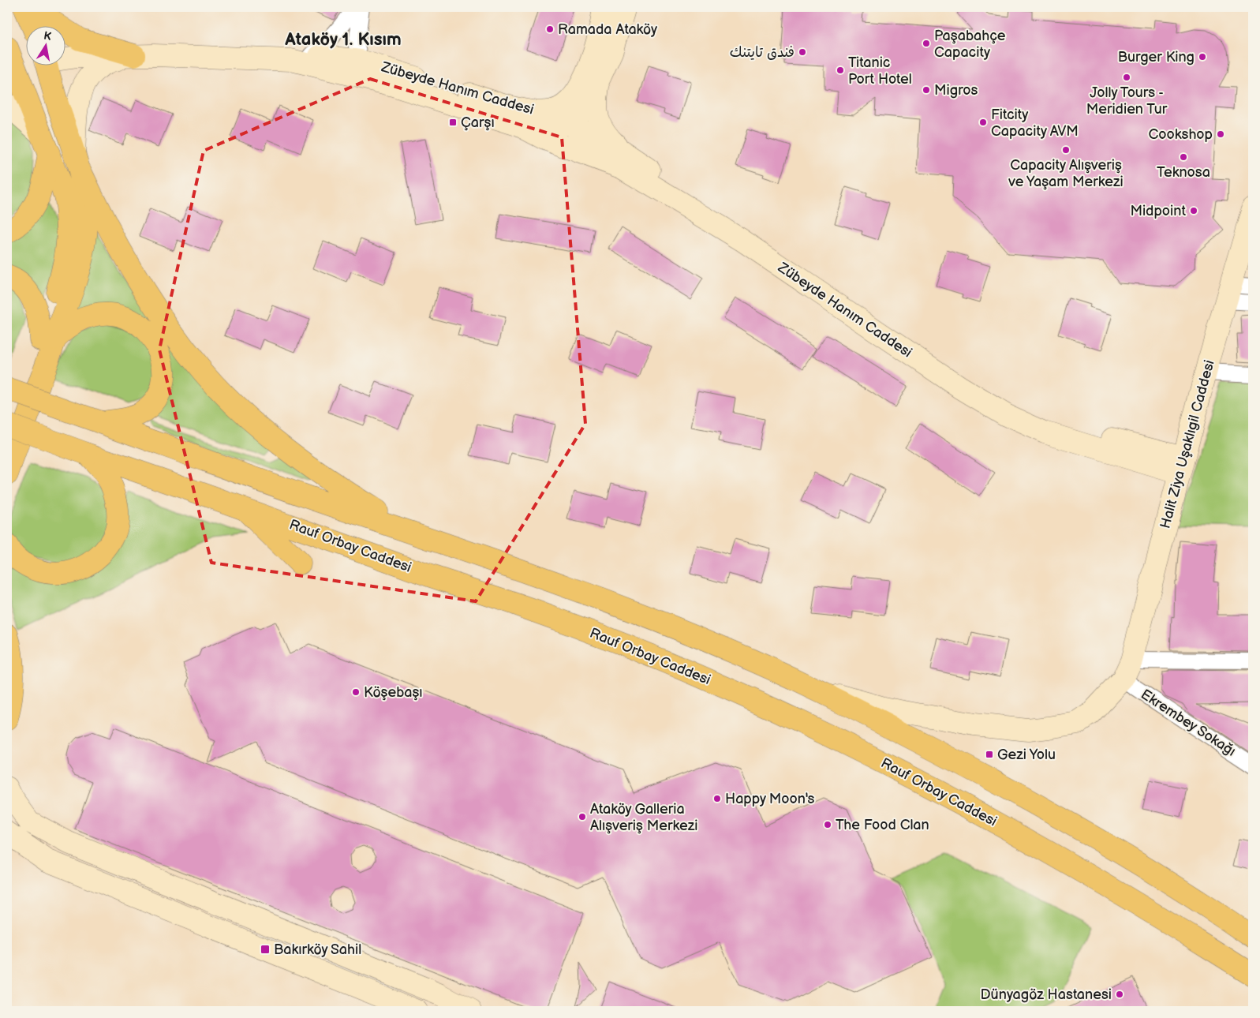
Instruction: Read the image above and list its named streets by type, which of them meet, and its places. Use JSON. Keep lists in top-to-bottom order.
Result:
{
  "streets": {
    "main road": ["Zübeyde Hanım Caddesi", "Halit Ziya Uşaklıgil Caddesi", "Rauf Orbay Caddesi"],
    "street": ["Ekrembey Sokağı"]
  },
  "crossings": [
    ["Zübeyde Hanım Caddesi", "Halit Ziya Uşaklıgil Caddesi"],
    ["Halit Ziya Uşaklıgil Caddesi", "Ekrembey Sokağı"]
  ],
  "districts": ["Ataköy 1. Kısım"],
  "places": {
    "other": [
      "Ramada Ataköy",
      "Paşabahçe Capacity",
      "فندق تايتنك",
      "Burger King",
      "Titanic Port Hotel",
      "Jolly Tours - Meridien Tur",
      "Migros",
      "Fitcity Capacity AVM",
      "Cookshop",
      "Capacity Alışveriş ve Yaşam Merkezi",
      "Teknosa",
      "Midpoint",
      "Köşebaşı",
      "Happy Moon's",
      "Ataköy Galleria Alışveriş Merkezi",
      "The Food Clan",
      "Dünyagöz Hastanesi"
    ],
    "transit": ["Çarşı", "Gezi Yolu", "Bakırköy Sahil"]
  },
  "north": "top"
}
